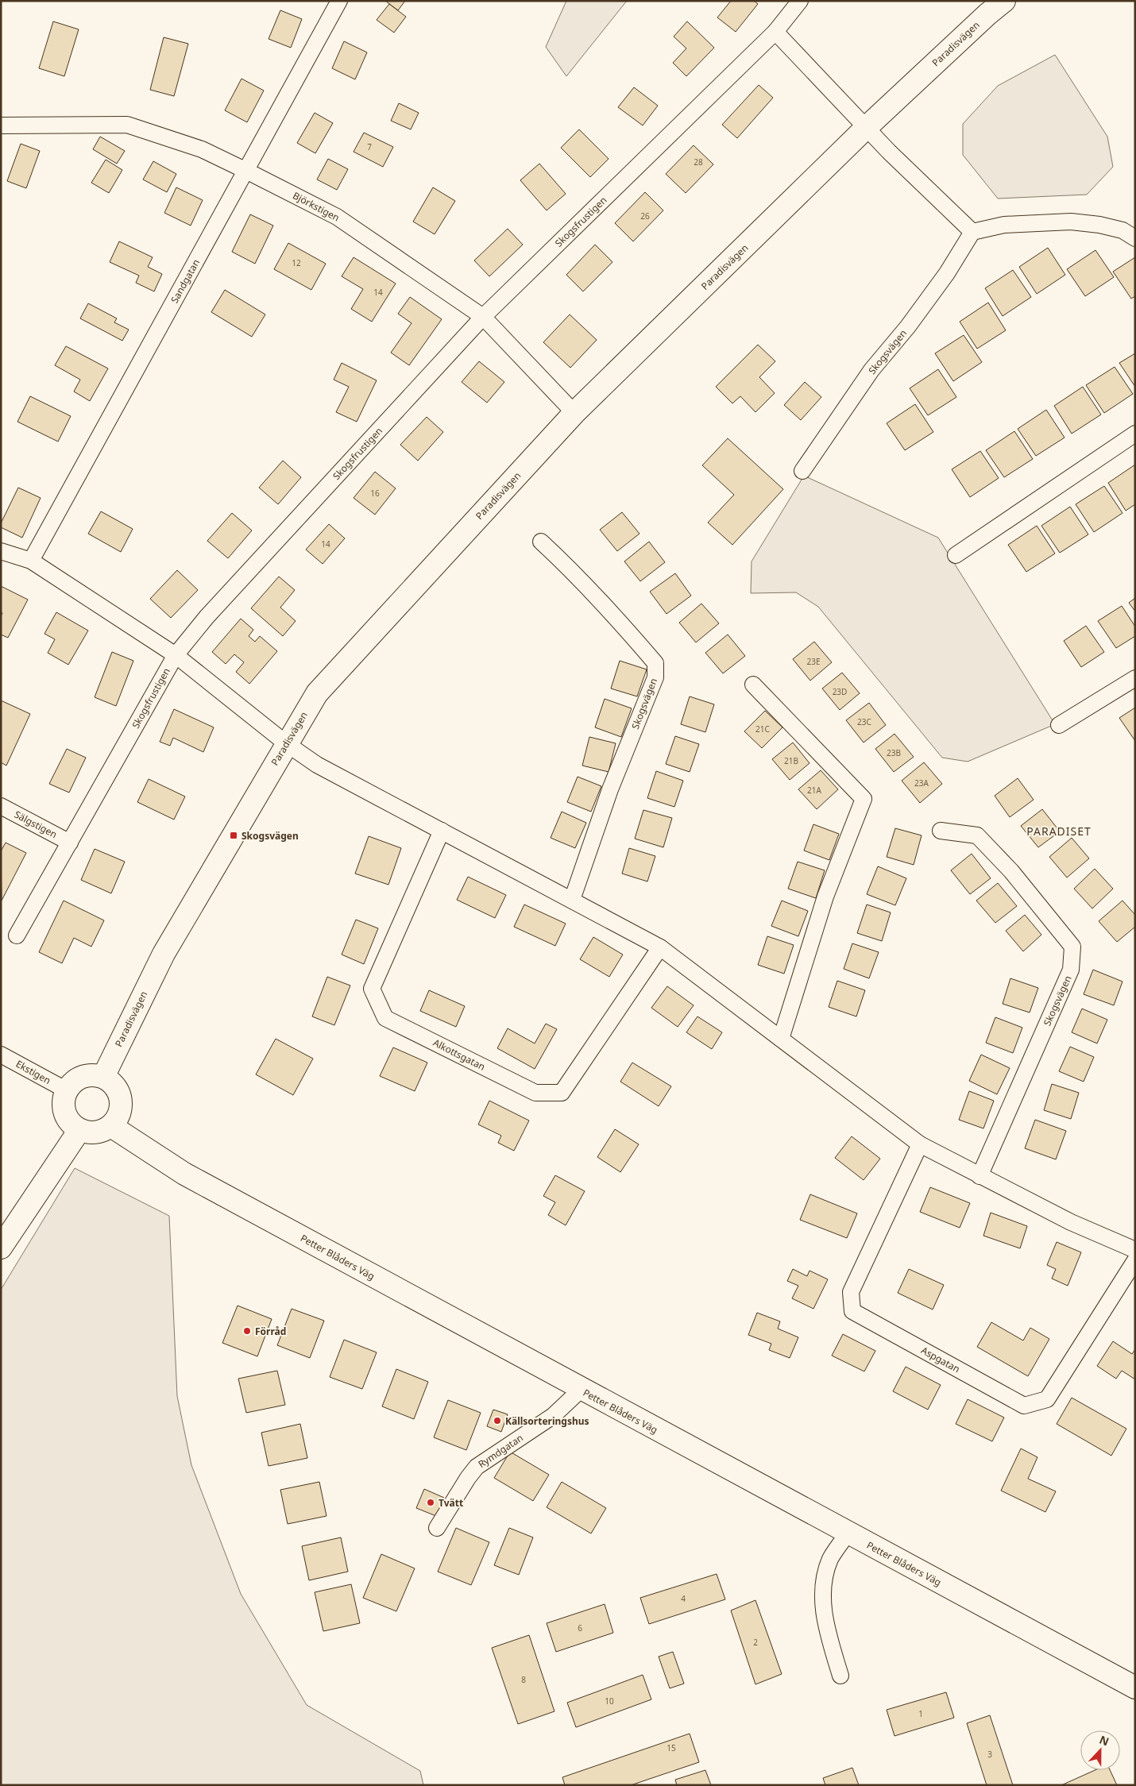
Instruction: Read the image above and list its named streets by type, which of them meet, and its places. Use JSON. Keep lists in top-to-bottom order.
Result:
{
  "streets": {
    "street": [
      "Paradisvägen",
      "Björkstigen",
      "Skogsfrustigen",
      "Sandgatan",
      "Skogsvägen",
      "Sälgstigen",
      "Alkottsgatan",
      "Ekstigen",
      "Petter Blåders Väg",
      "Aspgatan",
      "Rymdgatan"
    ]
  },
  "crossings": [
    ["Paradisvägen", "Björkstigen"],
    ["Paradisvägen", "Ekstigen"],
    ["Paradisvägen", "Petter Blåders Väg"],
    ["Björkstigen", "Skogsfrustigen"],
    ["Björkstigen", "Sandgatan"],
    ["Skogsfrustigen", "Sälgstigen"],
    ["Ekstigen", "Petter Blåders Väg"],
    ["Petter Blåders Väg", "Rymdgatan"]
  ],
  "districts": ["PARADISET"],
  "places": {
    "transit": ["Skogsvägen"],
    "other": ["Förråd", "Källsorteringshus", "Tvätt"]
  },
  "house_numbers": [
    "7",
    "28",
    "26",
    "12",
    "14",
    "16",
    "14",
    "23E",
    "23D",
    "23C",
    "21C",
    "23B",
    "21B",
    "23A",
    "21A",
    "4",
    "6",
    "2",
    "8",
    "10",
    "1",
    "15",
    "3"
  ],
  "north": "top"
}
